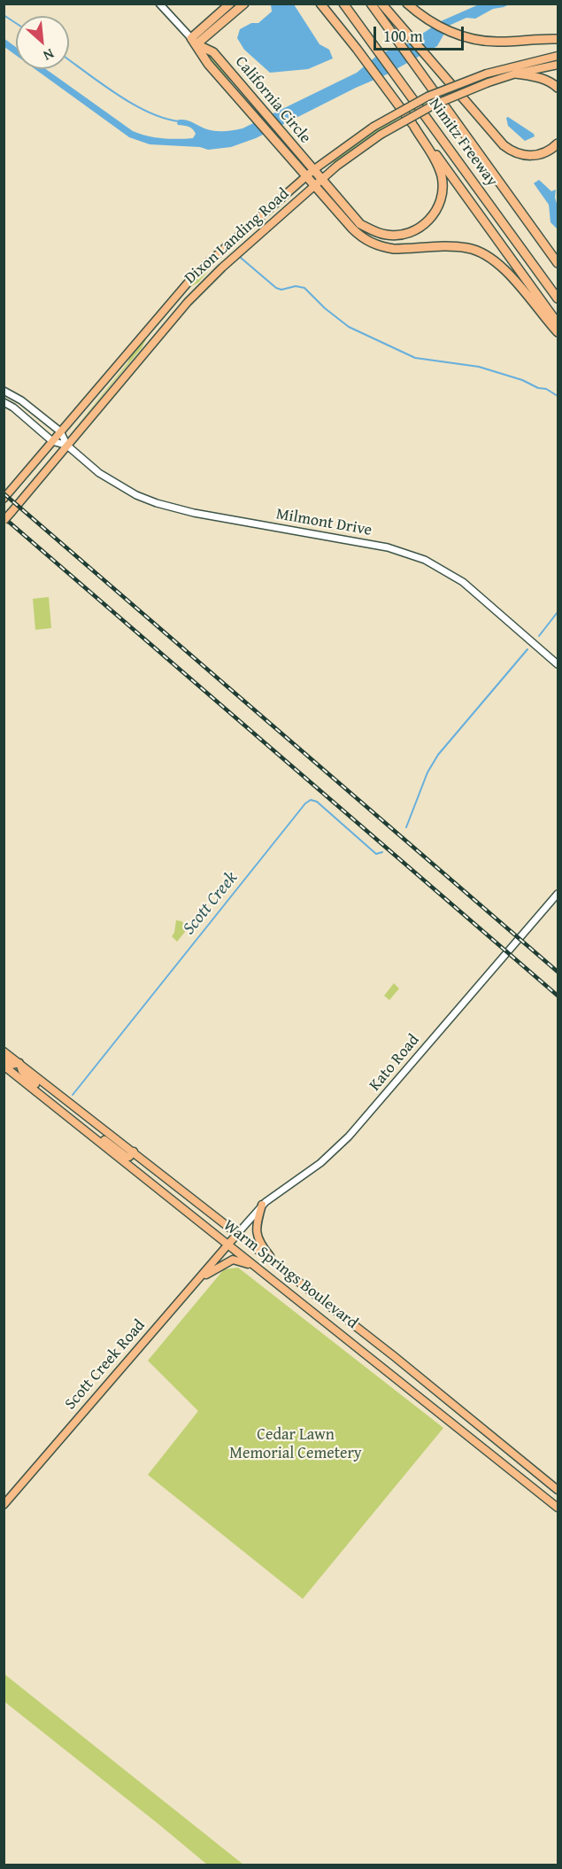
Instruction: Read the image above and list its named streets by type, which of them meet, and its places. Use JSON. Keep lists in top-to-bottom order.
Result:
{
  "streets": {
    "highway": ["California Circle", "Nimitz Freeway"],
    "main road": ["Dixon Landing Road", "Warm Springs Boulevard", "Scott Creek Road"],
    "street": ["Milmont Drive", "Kato Road"]
  },
  "crossings": [
    ["California Circle", "Dixon Landing Road"],
    ["Dixon Landing Road", "Milmont Drive"],
    ["Kato Road", "Warm Springs Boulevard"],
    ["Kato Road", "Scott Creek Road"],
    ["Warm Springs Boulevard", "Scott Creek Road"]
  ],
  "water": ["Scott Creek"],
  "parks": ["Cedar Lawn Memorial Cemetery"],
  "scale_bar": "100 m",
  "north": "bottom right"
}
